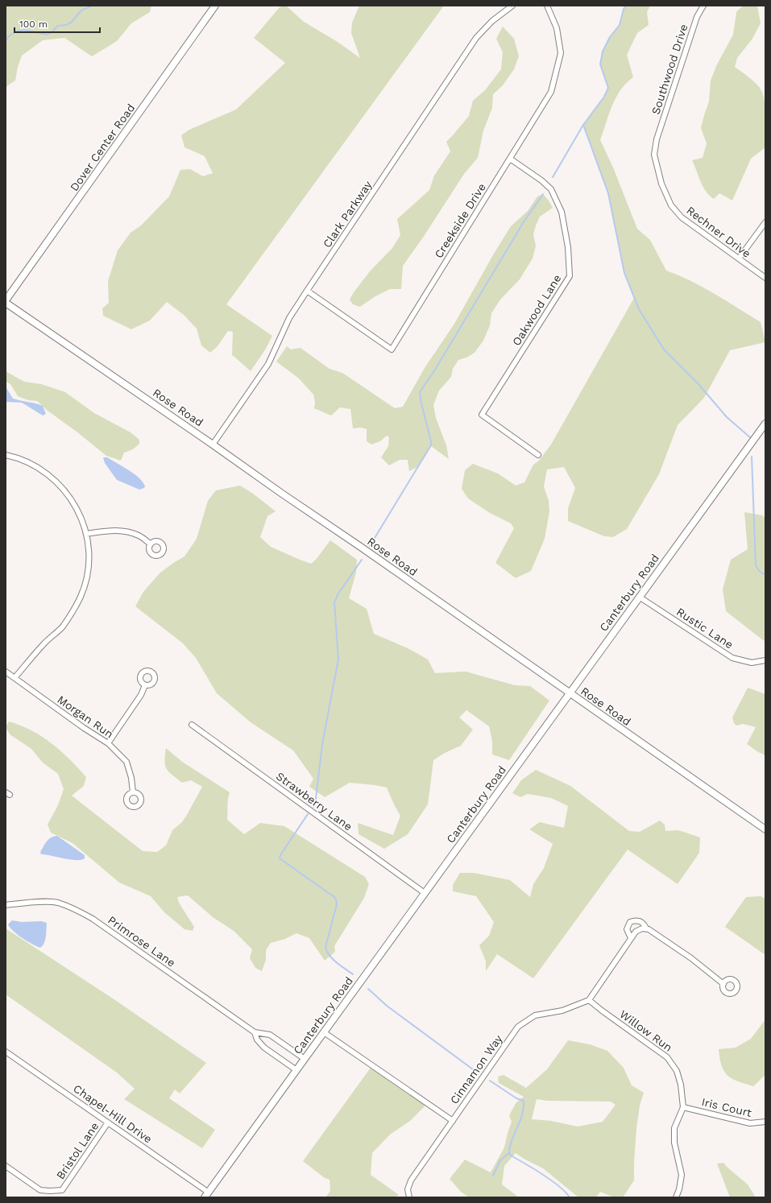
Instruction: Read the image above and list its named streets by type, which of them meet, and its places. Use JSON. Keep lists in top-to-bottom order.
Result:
{
  "streets": {
    "street": [
      "Southwood Drive",
      "Dover Center Road",
      "Clark Parkway",
      "Creekside Drive",
      "Rechner Drive",
      "Oakwood Lane",
      "Rose Road",
      "Canterbury Road",
      "Rustic Lane",
      "Morgan Run",
      "Strawberry Lane",
      "Primrose Lane",
      "Willow Run",
      "Cinnamon Way",
      "Iris Court",
      "Chapel-Hill Drive",
      "Bristol Lane"
    ]
  },
  "crossings": [
    ["Southwood Drive", "Rechner Drive"],
    ["Dover Center Road", "Rose Road"],
    ["Clark Parkway", "Creekside Drive"],
    ["Clark Parkway", "Rose Road"],
    ["Creekside Drive", "Oakwood Lane"],
    ["Rose Road", "Canterbury Road"],
    ["Canterbury Road", "Rustic Lane"],
    ["Canterbury Road", "Strawberry Lane"],
    ["Canterbury Road", "Primrose Lane"],
    ["Canterbury Road", "Cinnamon Way"],
    ["Canterbury Road", "Chapel-Hill Drive"],
    ["Willow Run", "Cinnamon Way"],
    ["Willow Run", "Iris Court"],
    ["Chapel-Hill Drive", "Bristol Lane"]
  ],
  "scale_bar": "100 m"
}
